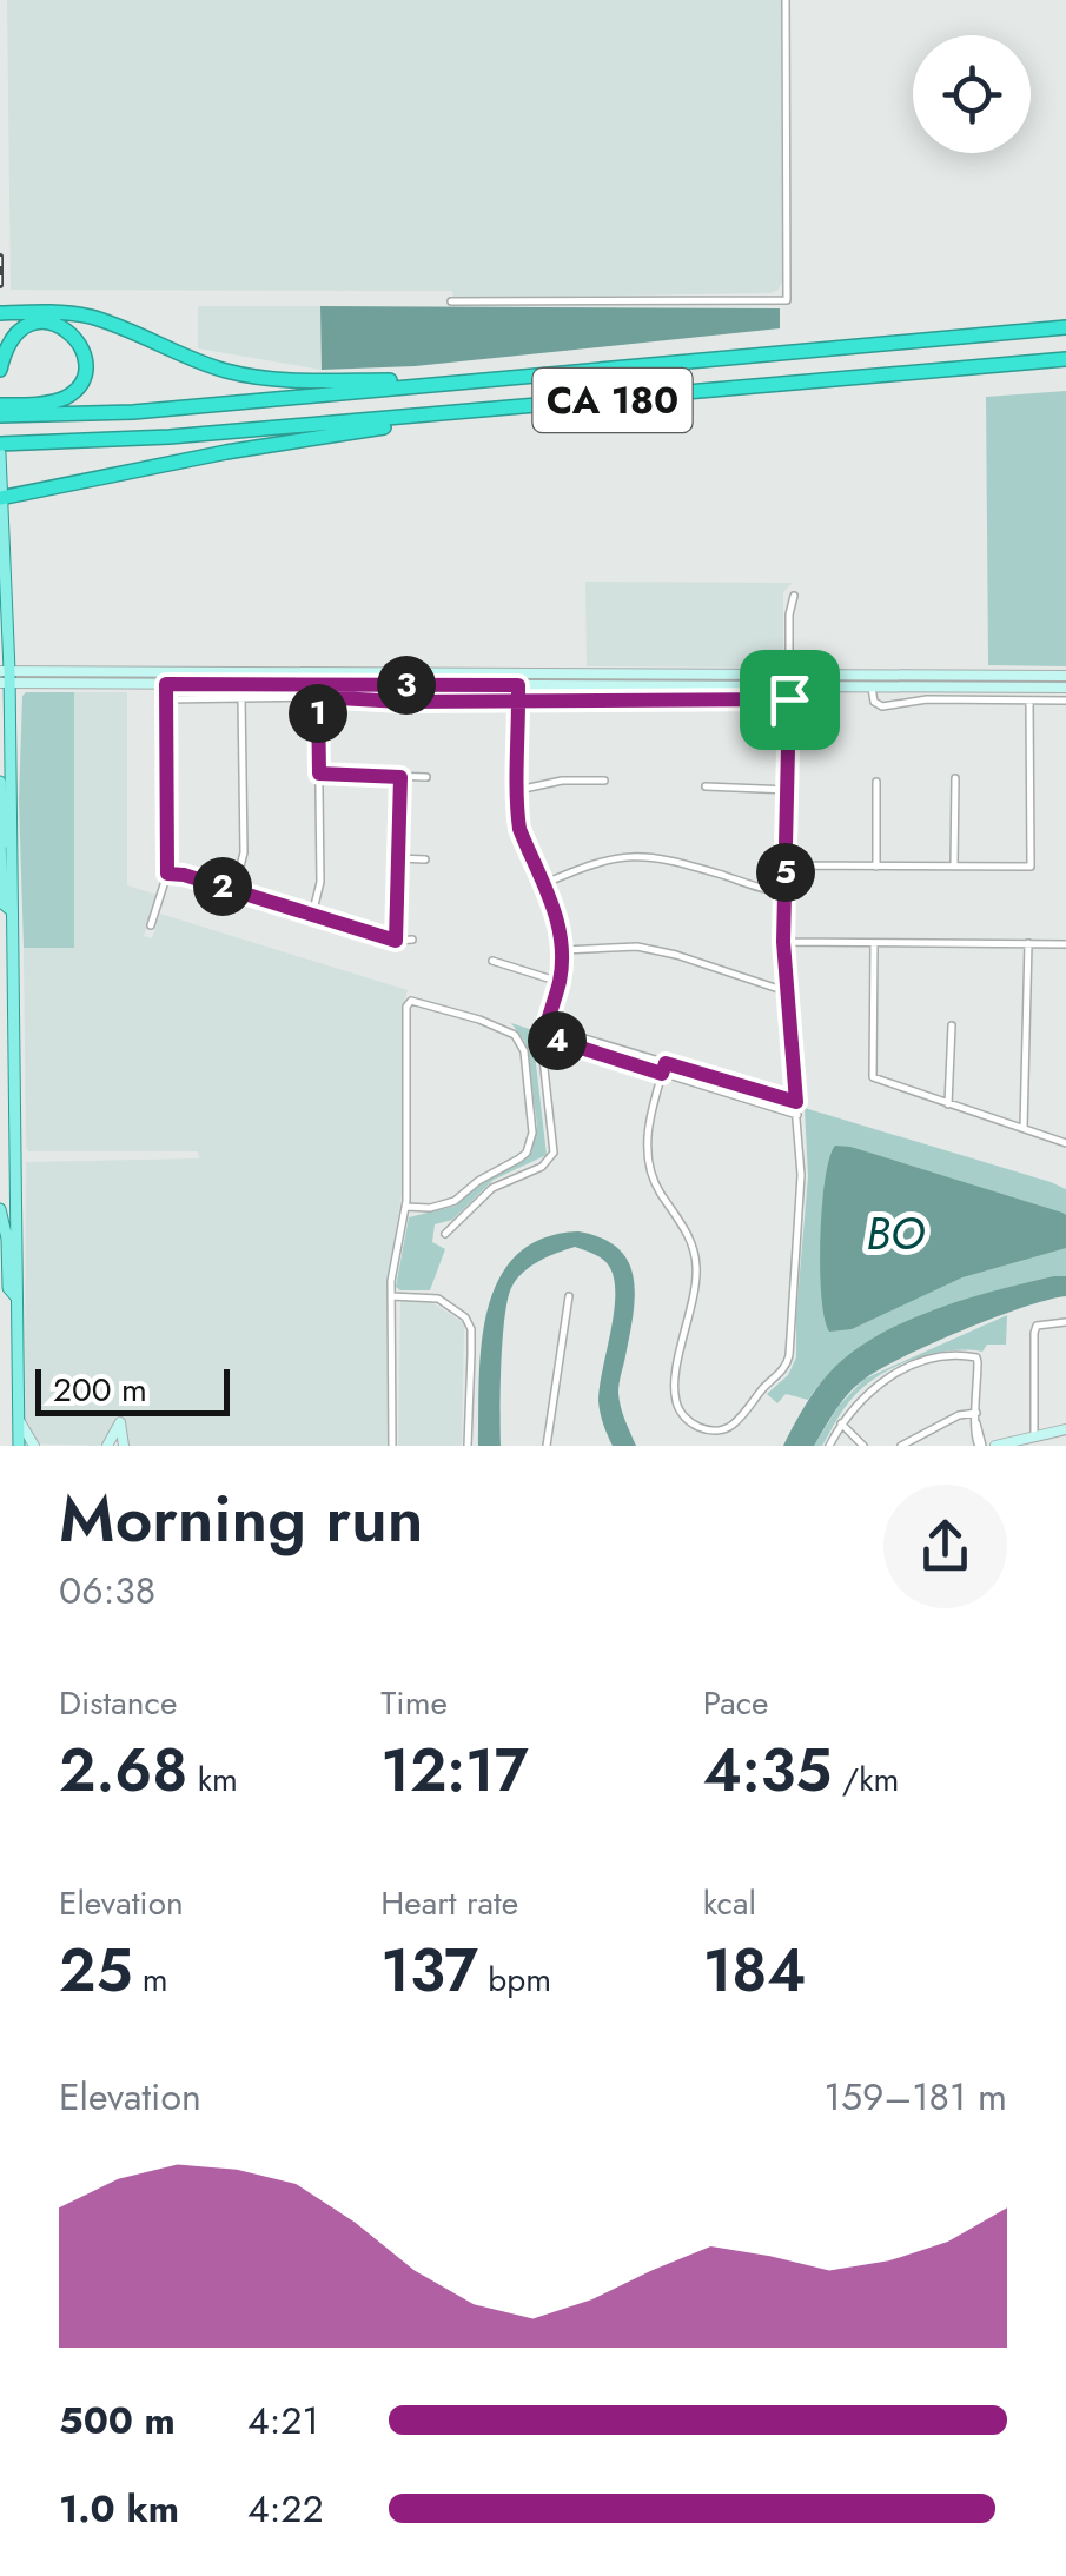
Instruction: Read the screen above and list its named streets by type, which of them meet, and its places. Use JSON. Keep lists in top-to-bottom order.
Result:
{
  "streets": {
    "highway": ["CA 180"]
  },
  "water": ["BO"],
  "scale_bar": "200 m",
  "page": {
    "pins": [
      "3",
      "1",
      "5",
      "2",
      "4"
    ],
    "scale": "200 m",
    "heading": ["Morning run", "06:38"],
    "stats": [
      ["Distance", "2.68 km"],
      ["Time", "12:17"],
      ["Pace", "4:35 /km"],
      ["Elevation", "25 m"],
      ["Heart rate", "137 bpm"],
      ["kcal", "184"]
    ],
    "chart": ["Elevation", "159–181 m"],
    "list": [
      {
        "name": "500 m",
        "note": "4:21"
      },
      {
        "name": "1.0 km",
        "note": "4:22"
      }
    ]
  }
}
